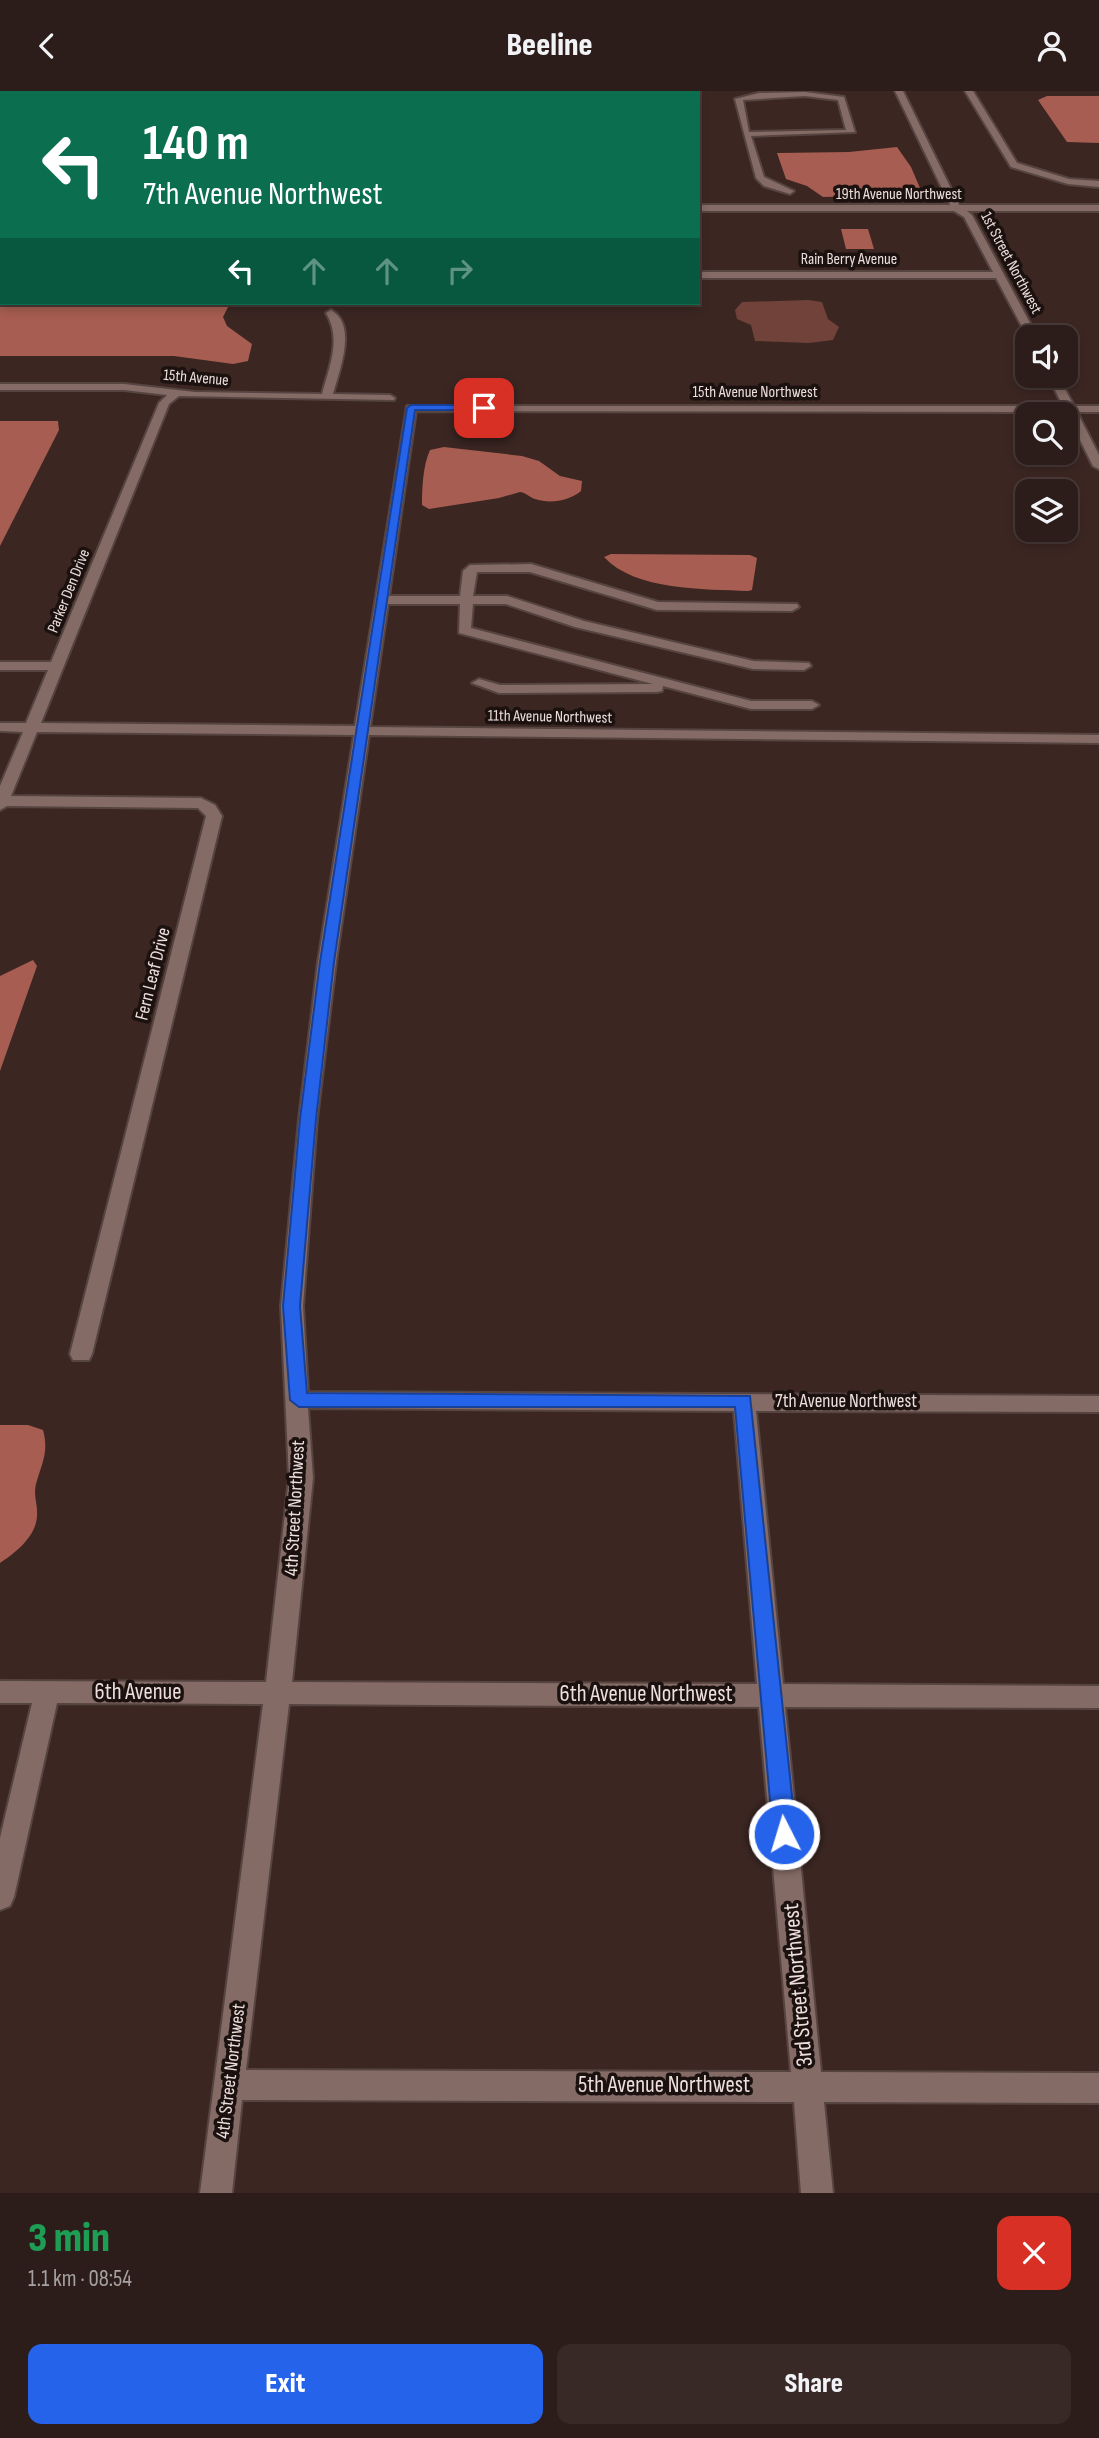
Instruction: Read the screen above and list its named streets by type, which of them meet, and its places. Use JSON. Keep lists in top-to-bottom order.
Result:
{
  "streets": {
    "street": [
      "19th Avenue Northwest",
      "Rain Berry Avenue",
      "1st Street Northwest",
      "15th Avenue",
      "15th Avenue Northwest",
      "Parker Den Drive",
      "11th Avenue Northwest",
      "Fern Leaf Drive",
      "7th Avenue Northwest",
      "4th Street Northwest",
      "6th Avenue",
      "6th Avenue Northwest",
      "3rd Street Northwest",
      "5th Avenue Northwest"
    ]
  },
  "crossings": [
    ["19th Avenue Northwest", "1st Street Northwest"],
    ["Rain Berry Avenue", "1st Street Northwest"],
    ["15th Avenue", "Parker Den Drive"],
    ["15th Avenue Northwest", "4th Street Northwest"],
    ["Parker Den Drive", "11th Avenue Northwest"],
    ["Parker Den Drive", "Fern Leaf Drive"],
    ["11th Avenue Northwest", "4th Street Northwest"],
    ["7th Avenue Northwest", "4th Street Northwest"],
    ["7th Avenue Northwest", "3rd Street Northwest"],
    ["4th Street Northwest", "6th Avenue"],
    ["4th Street Northwest", "6th Avenue Northwest"],
    ["4th Street Northwest", "5th Avenue Northwest"],
    ["6th Avenue", "6th Avenue Northwest"],
    ["6th Avenue Northwest", "3rd Street Northwest"],
    ["3rd Street Northwest", "5th Avenue Northwest"]
  ],
  "page": {
    "header": "Beeline",
    "turn": ["140 m", "7th Avenue Northwest"],
    "heading": ["3 min", "1.1 km · 08:54"],
    "buttons": ["Exit", "Share"]
  }
}
